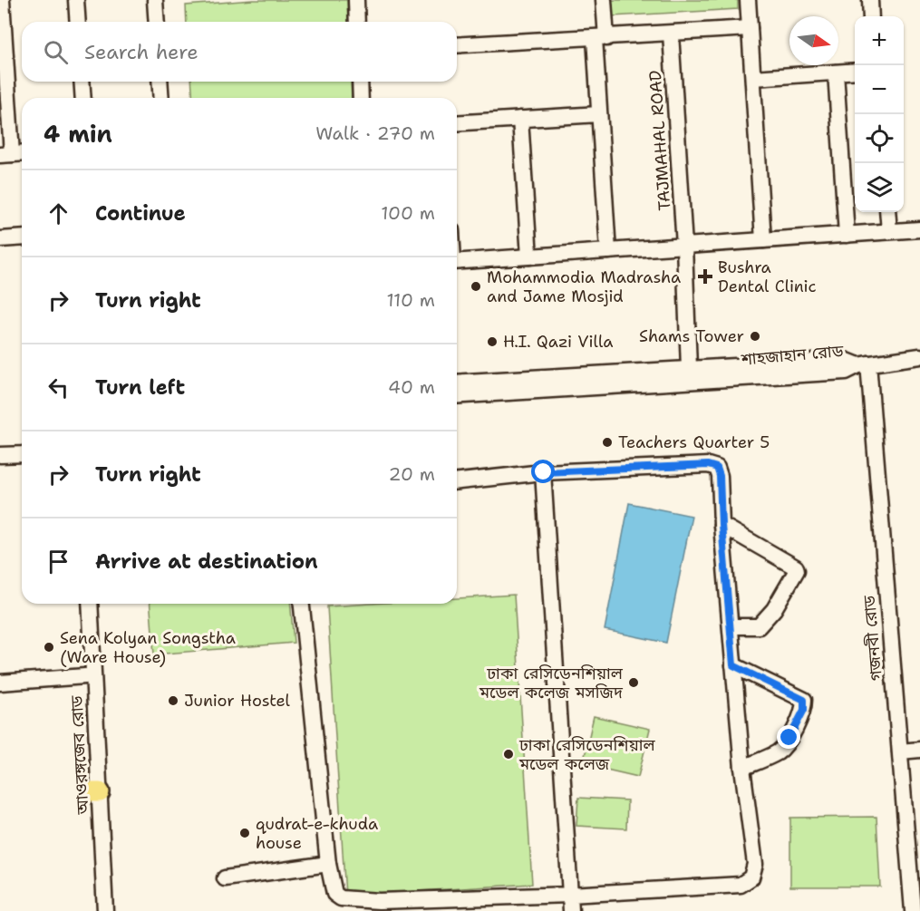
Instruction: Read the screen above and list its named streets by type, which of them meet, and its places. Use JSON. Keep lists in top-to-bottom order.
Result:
{
  "streets": {
    "street": [
      "TAJMAHAL ROAD",
      "শাহজাহান রোড",
      "গজনবী রোড",
      "আওরঙ্গজেব রোড"
    ]
  },
  "crossings": [
    ["TAJMAHAL ROAD", "শাহজাহান রোড"],
    ["শাহজাহান রোড", "গজনবী রোড"]
  ],
  "places": {
    "health": ["Bushra Dental Clinic"],
    "other": [
      "Mohammodia Madrasha and Jame Mosjid",
      "Shams Tower",
      "H.I. Qazi Villa",
      "Teachers Quarter 5",
      "Sena Kolyan Songstha (Ware House)",
      "ঢাকা রেসিডেনশিয়াল মডেল কলেজ মসজিদ",
      "Junior Hostel",
      "ঢাকা রেসিডেনশিয়াল মডেল কলেজ",
      "qudrat-e-khuda house"
    ]
  },
  "north": "right",
  "page": {
    "map_buttons": ["+", "−"],
    "search": "Search here",
    "heading": ["4 min", "Walk · 270 m"],
    "list": [
      ["Continue", "100 m"],
      ["Turn right", "110 m"],
      ["Turn left", "40 m"],
      ["Turn right", "20 m"],
      "Arrive at destination"
    ]
  }
}
